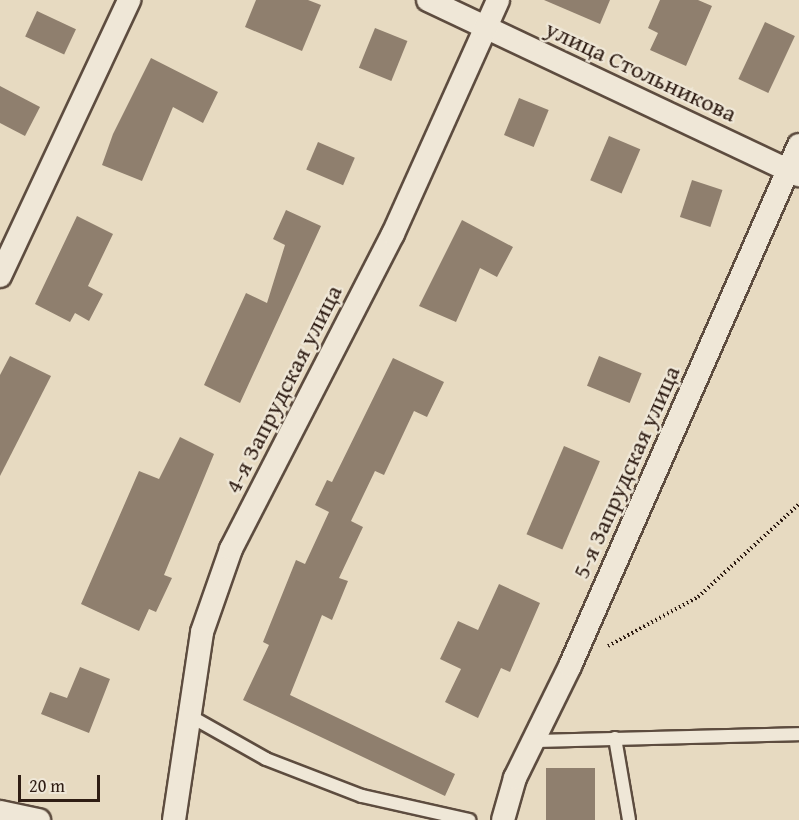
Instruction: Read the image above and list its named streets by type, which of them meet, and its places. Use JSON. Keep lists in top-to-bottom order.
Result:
{
  "streets": {
    "street": ["улица Стольникова", "4-я Запрудская улица", "5-я Запрудская улица"]
  },
  "crossings": [
    ["улица Стольникова", "4-я Запрудская улица"],
    ["улица Стольникова", "5-я Запрудская улица"]
  ],
  "scale_bar": "20 m"
}
